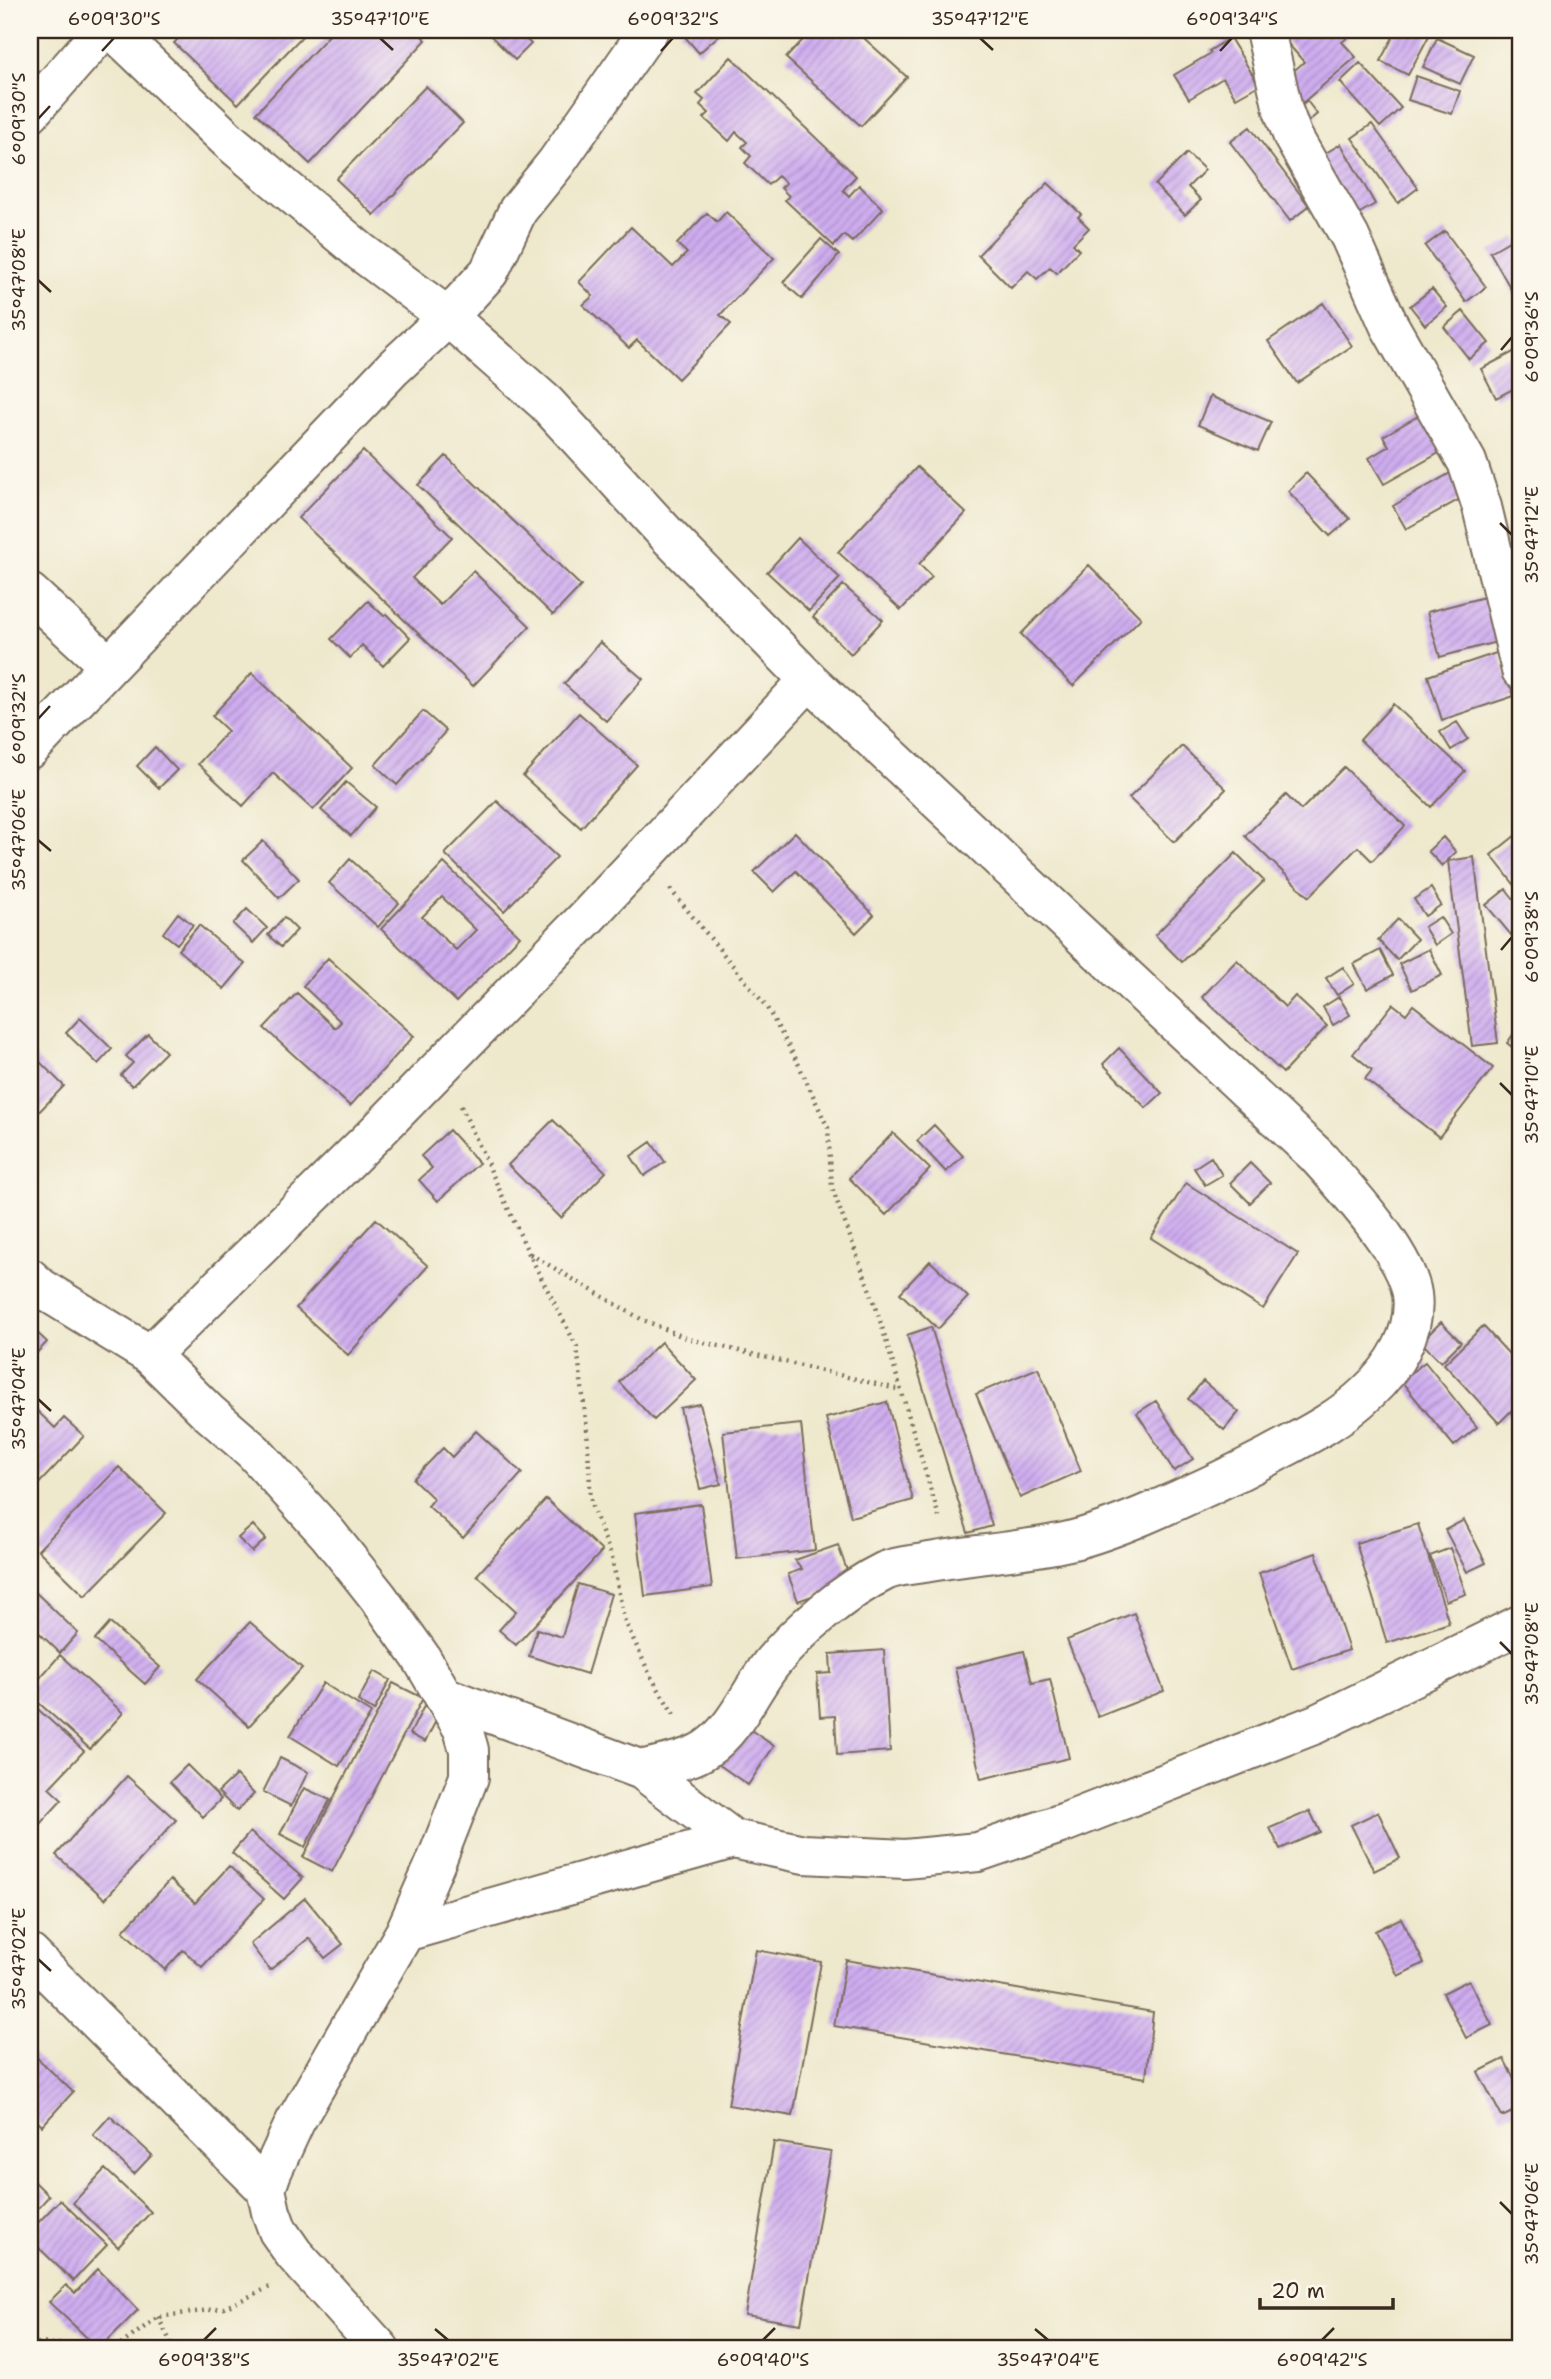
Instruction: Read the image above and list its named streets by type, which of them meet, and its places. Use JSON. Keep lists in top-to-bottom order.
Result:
{
  "scale_bar": "20 m",
  "coordinates": [
    "6°09'30\"S",
    "35°47'10\"E",
    "6°09'32\"S",
    "35°47'12\"E",
    "6°09'34\"S",
    "35°47'08\"E",
    "6°09'36\"S",
    "35°47'06\"E",
    "6°09'38\"S",
    "35°47'04\"E",
    "35°47'02\"E",
    "6°09'40\"S",
    "6°09'42\"S"
  ]
}
